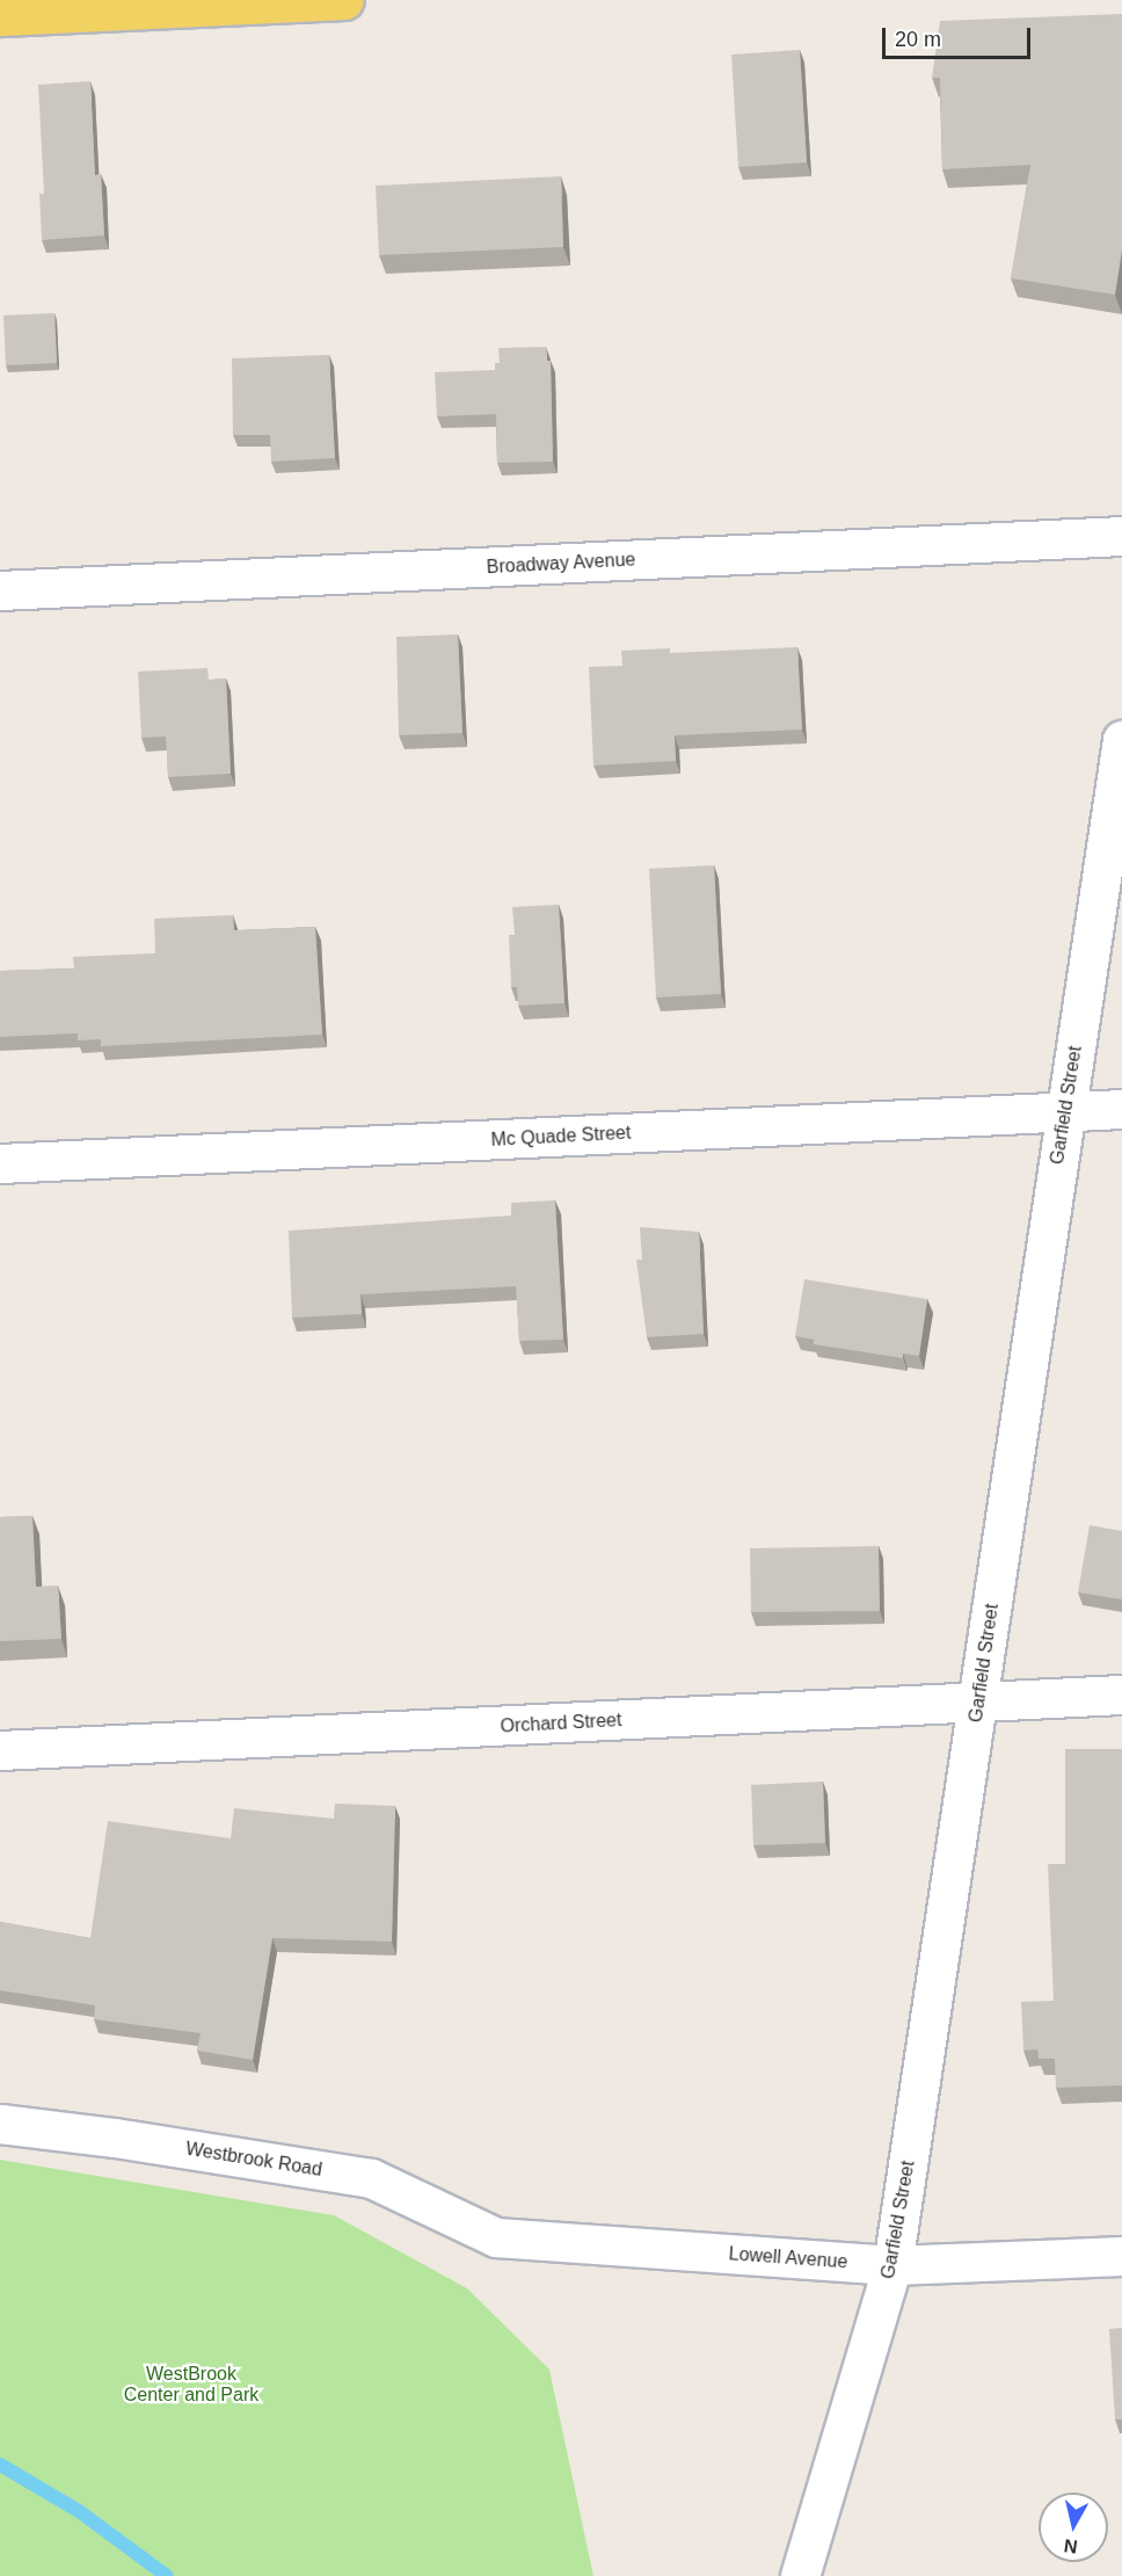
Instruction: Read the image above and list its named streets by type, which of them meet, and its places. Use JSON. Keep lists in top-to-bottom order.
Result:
{
  "streets": {
    "street": [
      "Broadway Avenue",
      "Garfield Street",
      "Mc Quade Street",
      "Orchard Street",
      "Westbrook Road",
      "Lowell Avenue"
    ]
  },
  "crossings": [
    ["Garfield Street", "Mc Quade Street"],
    ["Garfield Street", "Orchard Street"],
    ["Garfield Street", "Lowell Avenue"],
    ["Westbrook Road", "Lowell Avenue"]
  ],
  "parks": ["WestBrook Center and Park"],
  "scale_bar": "20 m",
  "north": "bottom"
}
